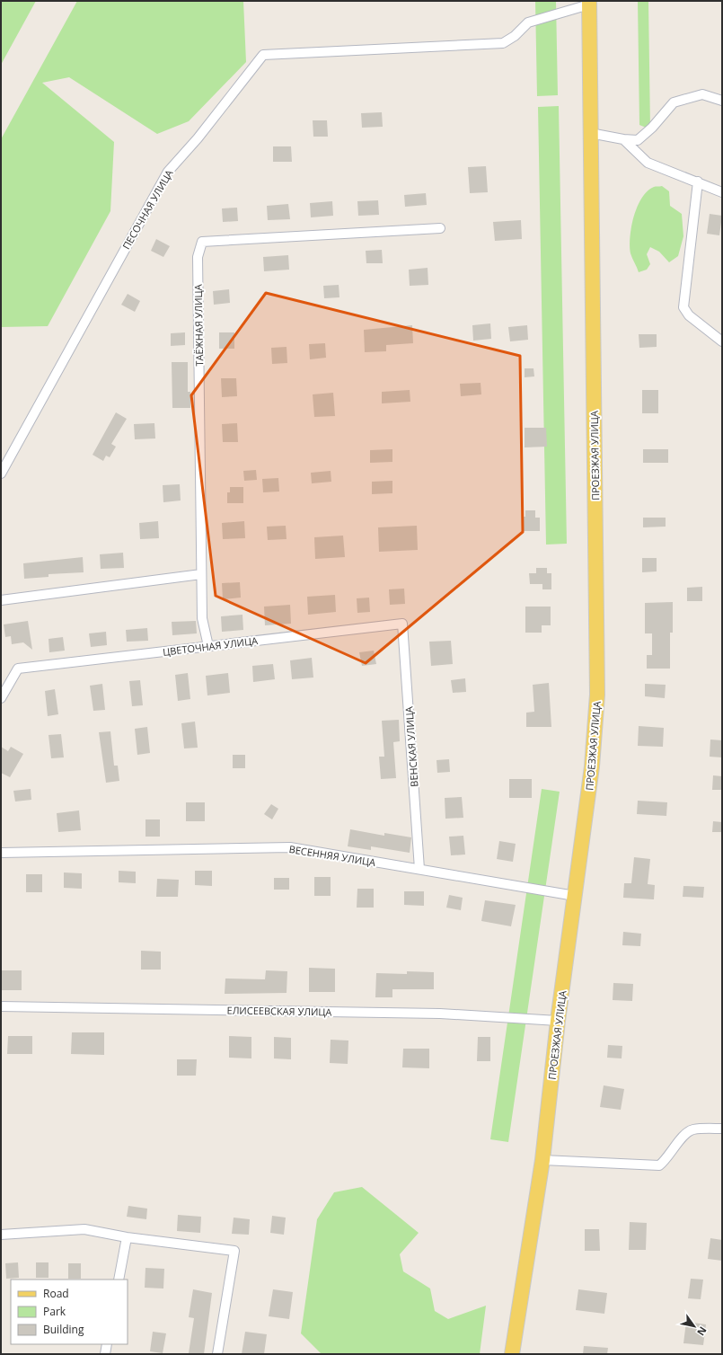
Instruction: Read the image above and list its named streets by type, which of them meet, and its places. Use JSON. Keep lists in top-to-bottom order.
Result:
{
  "streets": {
    "main road": ["ПРОЕЗЖАЯ УЛИЦА"],
    "street": [
      "ПЕСОЧНАЯ УЛИЦА",
      "ТАЁЖНАЯ УЛИЦА",
      "ЦВЕТОЧНАЯ УЛИЦА",
      "ВЕНСКАЯ УЛИЦА",
      "ВЕСЕННЯЯ УЛИЦА",
      "ЕЛИСЕЕВСКАЯ УЛИЦА"
    ]
  },
  "crossings": [
    ["ПЕСОЧНАЯ УЛИЦА", "ПРОЕЗЖАЯ УЛИЦА"],
    ["ТАЁЖНАЯ УЛИЦА", "ЦВЕТОЧНАЯ УЛИЦА"],
    ["ПРОЕЗЖАЯ УЛИЦА", "ВЕСЕННЯЯ УЛИЦА"],
    ["ПРОЕЗЖАЯ УЛИЦА", "ЕЛИСЕЕВСКАЯ УЛИЦА"],
    ["ЦВЕТОЧНАЯ УЛИЦА", "ВЕНСКАЯ УЛИЦА"],
    ["ВЕНСКАЯ УЛИЦА", "ВЕСЕННЯЯ УЛИЦА"]
  ],
  "legend": ["Road", "Park", "Building"],
  "north": "bottom right"
}
